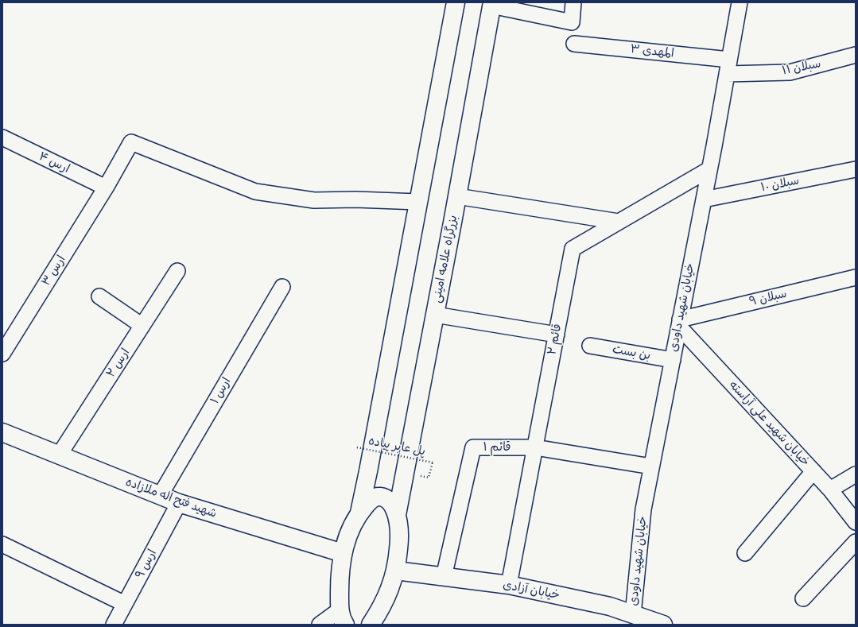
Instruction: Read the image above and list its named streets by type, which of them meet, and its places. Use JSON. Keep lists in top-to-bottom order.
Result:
{
  "streets": {
    "main road": ["بزرگراه علامه امینی", "شهید فتح اله ملازاده", "خیابان آزادی"],
    "street": [
      "المهدی ۳",
      "سبلان ۱۱",
      "ارس ۴",
      "سبلان ۱۰",
      "ارس ۳",
      "سبلان ۹",
      "خیابان شهید داودی",
      "قائم ۲",
      "بن بست",
      "ارس ۲",
      "ارس ۱",
      "خیابان شهید علی آراسته",
      "قائم ۱",
      "ارس ۹"
    ],
    "path": ["پل عابر پیاده"]
  },
  "crossings": [
    ["المهدی ۳", "سبلان ۱۱"],
    ["المهدی ۳", "خیابان شهید داودی"],
    ["سبلان ۱۱", "خیابان شهید داودی"],
    ["ارس ۴", "ارس ۳"],
    ["سبلان ۱۰", "خیابان شهید داودی"],
    ["سبلان ۹", "خیابان شهید داودی"],
    ["سبلان ۹", "خیابان شهید علی آراسته"],
    ["خیابان شهید داودی", "قائم ۲"],
    ["خیابان شهید داودی", "بن بست"],
    ["خیابان شهید داودی", "خیابان شهید علی آراسته"],
    ["خیابان شهید داودی", "قائم ۱"],
    ["خیابان شهید داودی", "خیابان آزادی"],
    ["قائم ۲", "قائم ۱"],
    ["قائم ۲", "خیابان آزادی"],
    ["ارس ۲", "شهید فتح اله ملازاده"],
    ["ارس ۱", "شهید فتح اله ملازاده"],
    ["قائم ۱", "خیابان آزادی"],
    ["شهید فتح اله ملازاده", "ارس ۹"]
  ]
}
